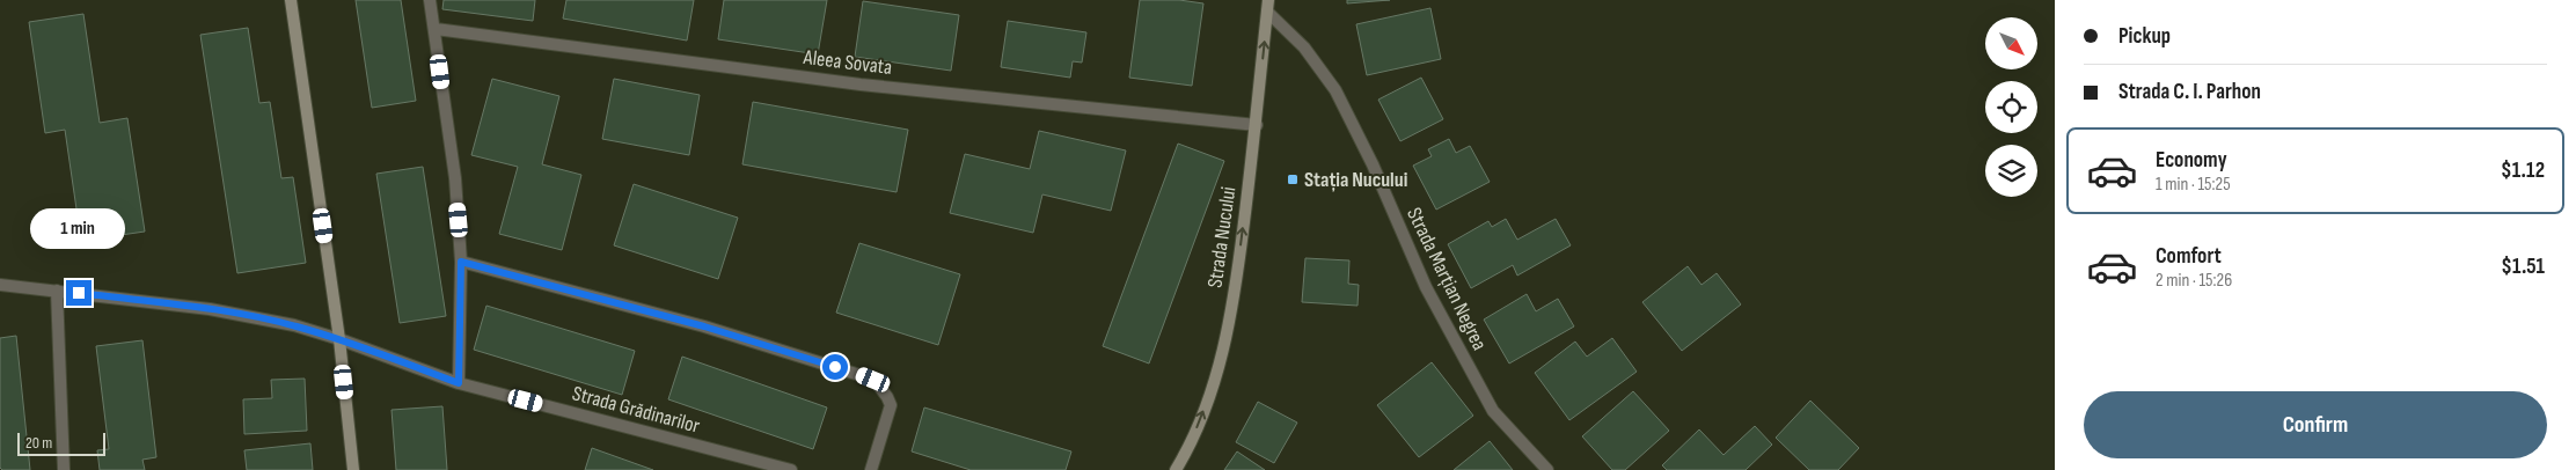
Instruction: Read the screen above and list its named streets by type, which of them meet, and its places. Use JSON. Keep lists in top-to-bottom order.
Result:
{
  "streets": {
    "main road": ["Strada Nucului"],
    "street": ["Aleea Sovata", "Strada Marțian Negrea", "Strada Grădinarilor"]
  },
  "crossings": [
    ["Aleea Sovata", "Strada Nucului"],
    ["Strada Nucului", "Strada Marțian Negrea"]
  ],
  "one_way": ["Strada Nucului"],
  "places": {
    "transit": ["Stația Nucului"]
  },
  "scale_bar": "20 m",
  "north": "bottom right",
  "page": {
    "banner": ["Pickup", "Strada C. I. Parhon"],
    "list": [
      {
        "name": "Economy",
        "note": "1 min · 15:25",
        "value": "$1.12"
      },
      {
        "name": "Comfort",
        "note": "2 min · 15:26",
        "value": "$1.51"
      }
    ],
    "bubble": "1 min",
    "buttons": "Confirm",
    "scale": "20 m"
  }
}
